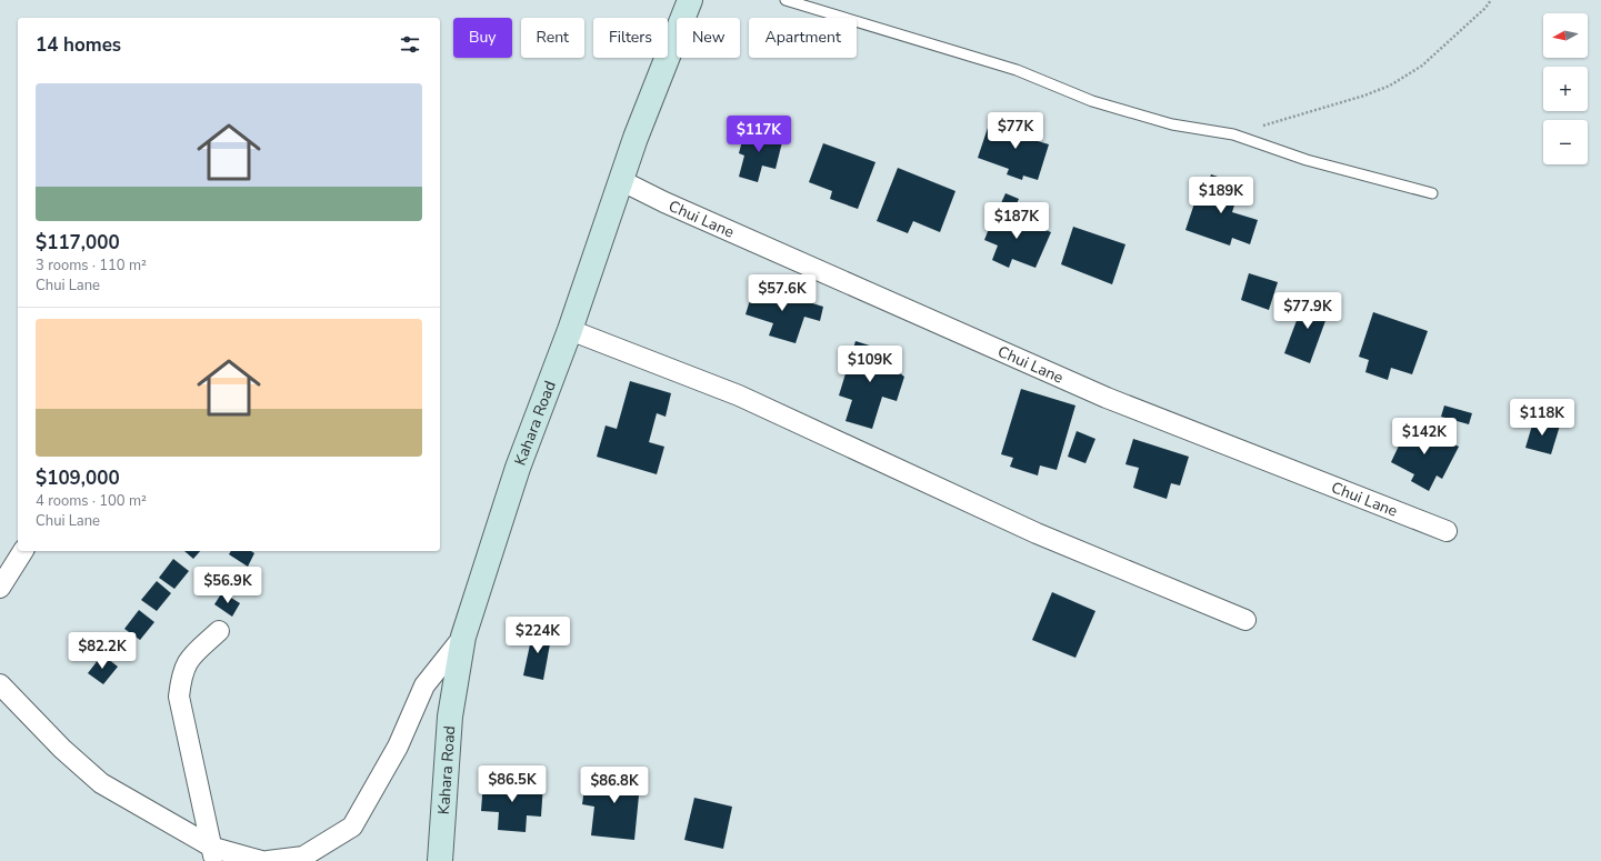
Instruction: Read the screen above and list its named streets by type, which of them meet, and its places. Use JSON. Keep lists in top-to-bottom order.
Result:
{
  "streets": {
    "street": ["Chui Lane", "Kahara Road"]
  },
  "crossings": [
    ["Chui Lane", "Kahara Road"]
  ],
  "north": "left",
  "page": {
    "map_buttons": ["+", "−"],
    "chip": [
      "Buy",
      "Rent",
      "Filters",
      "New",
      "Apartment"
    ],
    "heading": "14 homes",
    "list": [
      {
        "name": "$117,000",
        "note": "3 rooms · 110 m² · Chui Lane"
      },
      {
        "name": "$109,000",
        "note": "4 rooms · 100 m² · Chui Lane"
      }
    ],
    "price": [
      "$77K",
      "$117K",
      "$189K",
      "$187K",
      "$57.6K",
      "$77.9K",
      "$109K",
      "$118K",
      "$142K",
      "$56.9K",
      "$224K",
      "$82.2K",
      "$86.5K",
      "$86.8K"
    ]
  }
}
